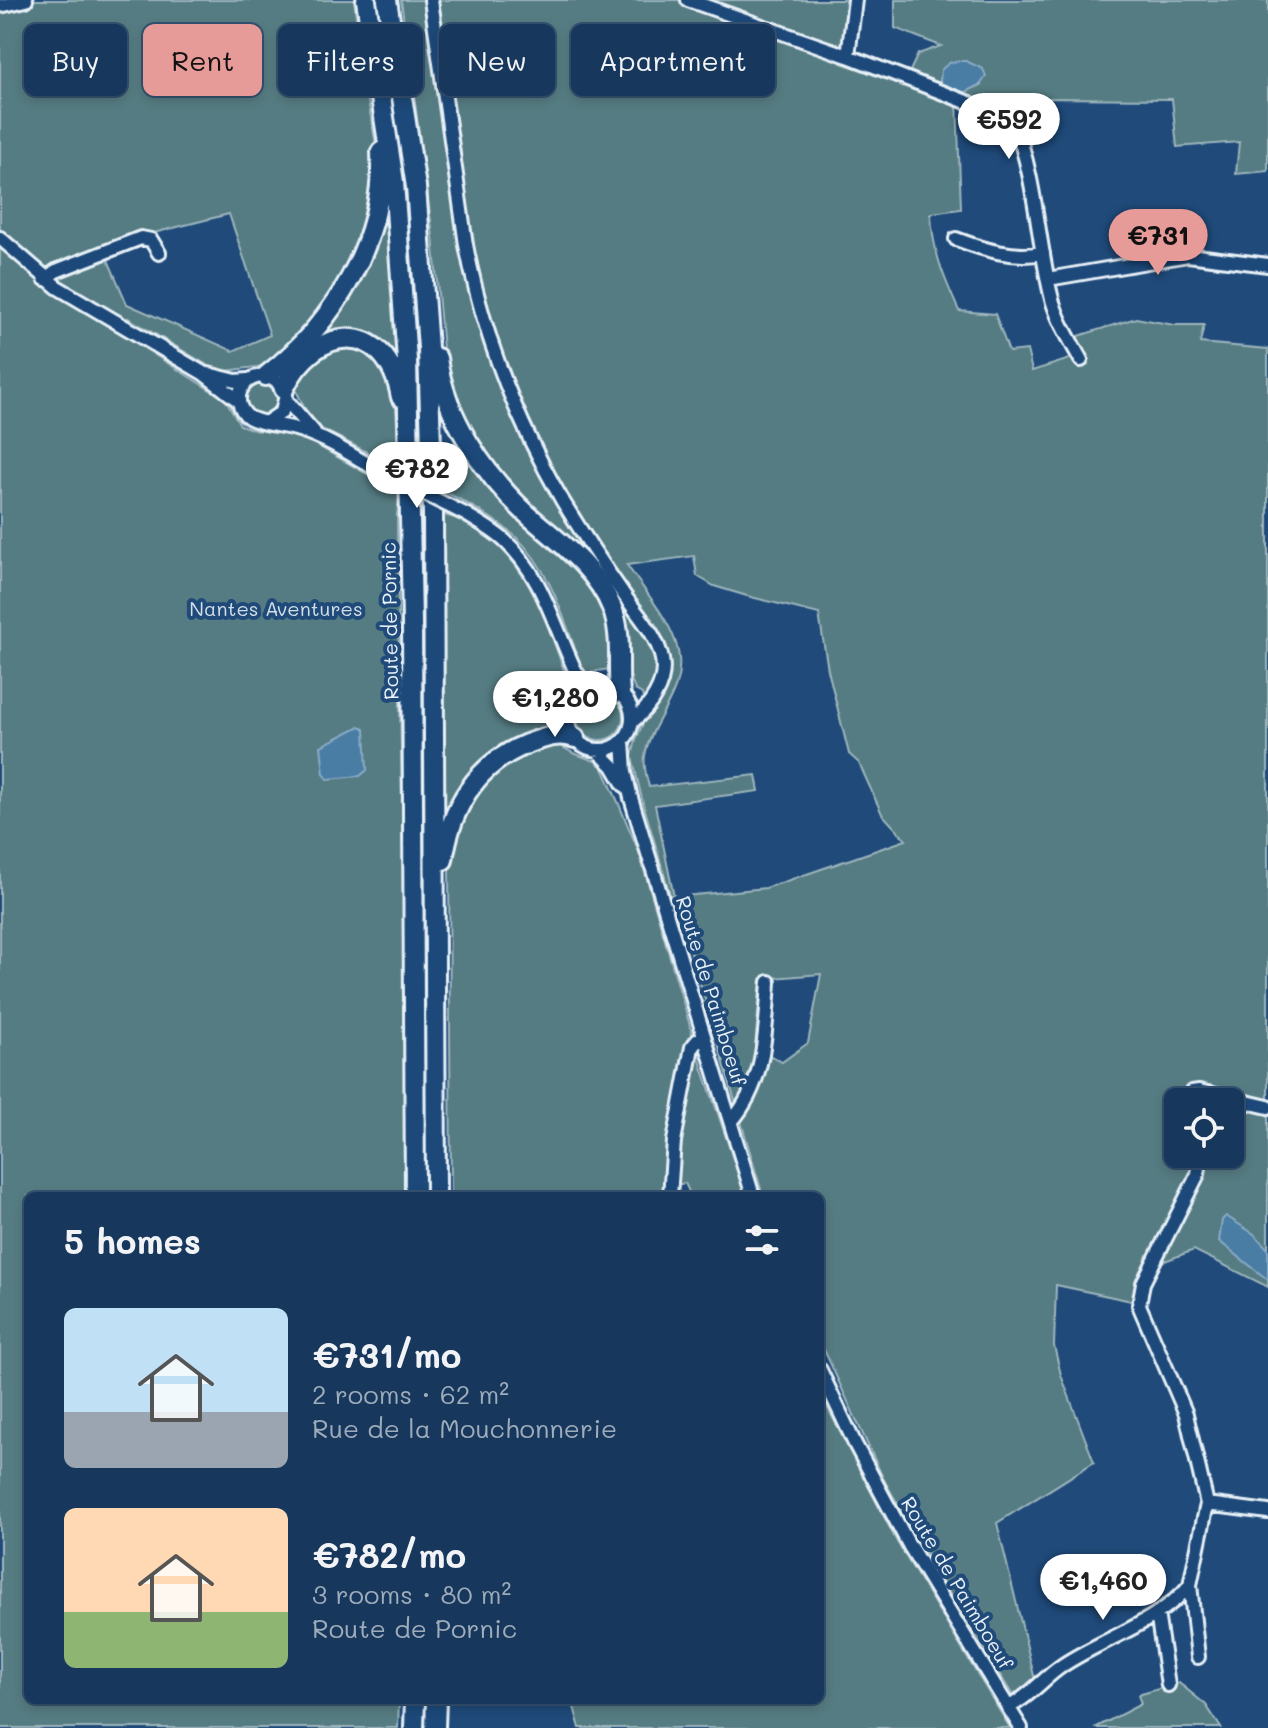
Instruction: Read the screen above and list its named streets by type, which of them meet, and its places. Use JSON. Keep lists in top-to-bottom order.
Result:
{
  "streets": {
    "highway": ["Route de Pornic"],
    "street": ["Route de Paimboeuf"]
  },
  "parks": ["Nantes Aventures"],
  "page": {
    "chip": [
      "Buy",
      "Rent",
      "Filters",
      "New",
      "Apartment"
    ],
    "price": [
      "€592",
      "€731",
      "€782",
      "€1,280",
      "€1,460"
    ],
    "heading": "5 homes",
    "list": [
      {
        "name": "€731/mo",
        "note": "2 rooms · 62 m² · Rue de la Mouchonnerie"
      },
      {
        "name": "€782/mo",
        "note": "3 rooms · 80 m² · Route de Pornic"
      }
    ]
  }
}
